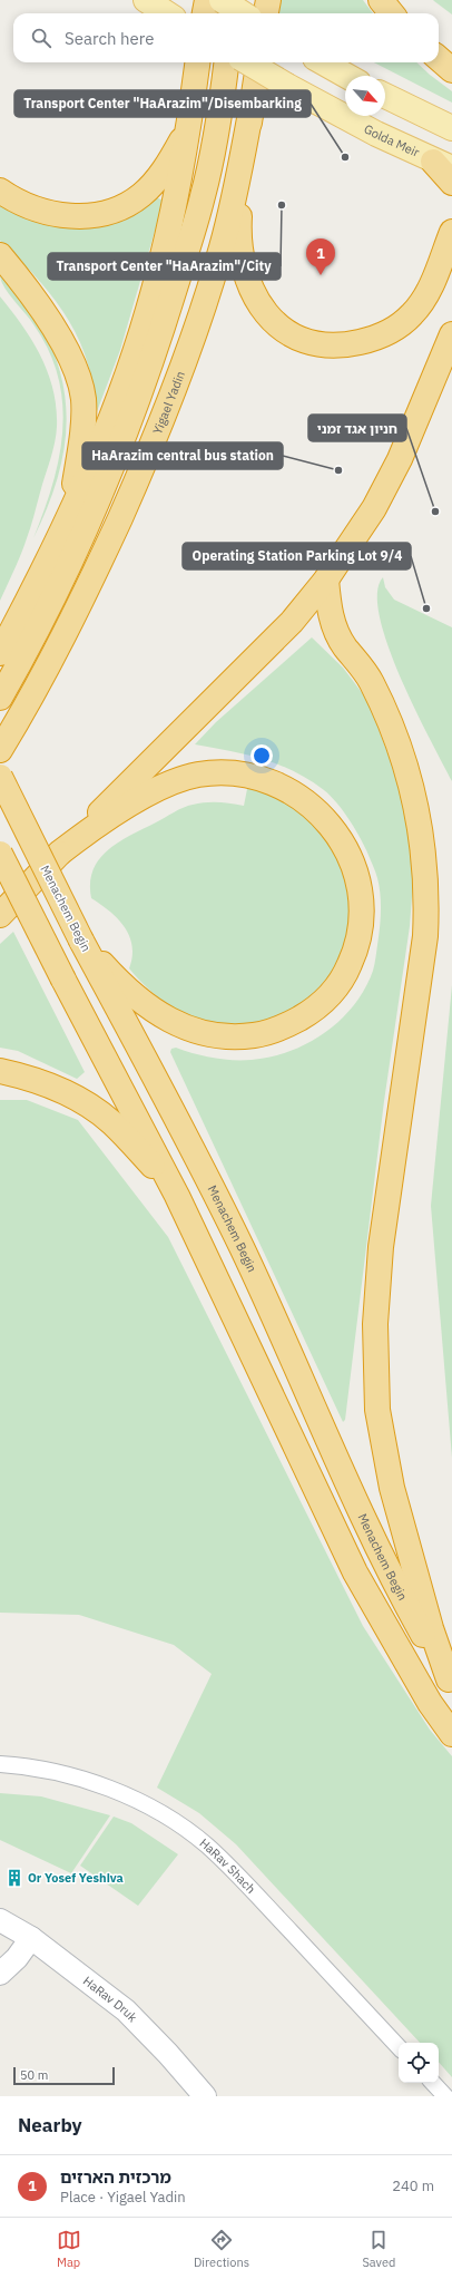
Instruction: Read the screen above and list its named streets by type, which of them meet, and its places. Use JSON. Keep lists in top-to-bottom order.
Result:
{
  "streets": {
    "highway": ["Yigael Yadin", "Menachem Begin"],
    "main road": ["Golda Meir"],
    "street": ["HaRav Shach", "HaRav Druk"]
  },
  "places": {
    "other": [
      "Transport Center \"HaArazim\"/Disembarking",
      "Transport Center \"HaArazim\"/City",
      "HaArazim central bus station",
      "חניון אגד זמני",
      "Operating Station Parking Lot 9/4"
    ],
    "building": ["Or Yosef Yeshiva"]
  },
  "scale_bar": "50 m",
  "north": "bottom right",
  "page": {
    "search": "Search here",
    "pins": "1",
    "scale": "50 m",
    "heading": "Nearby",
    "list": [
      {
        "mark": "1",
        "name": "מרכזית הארזים",
        "note": "Place · Yigael Yadin",
        "value": "240 m"
      }
    ],
    "nav": ["Map", "Directions", "Saved"]
  }
}
